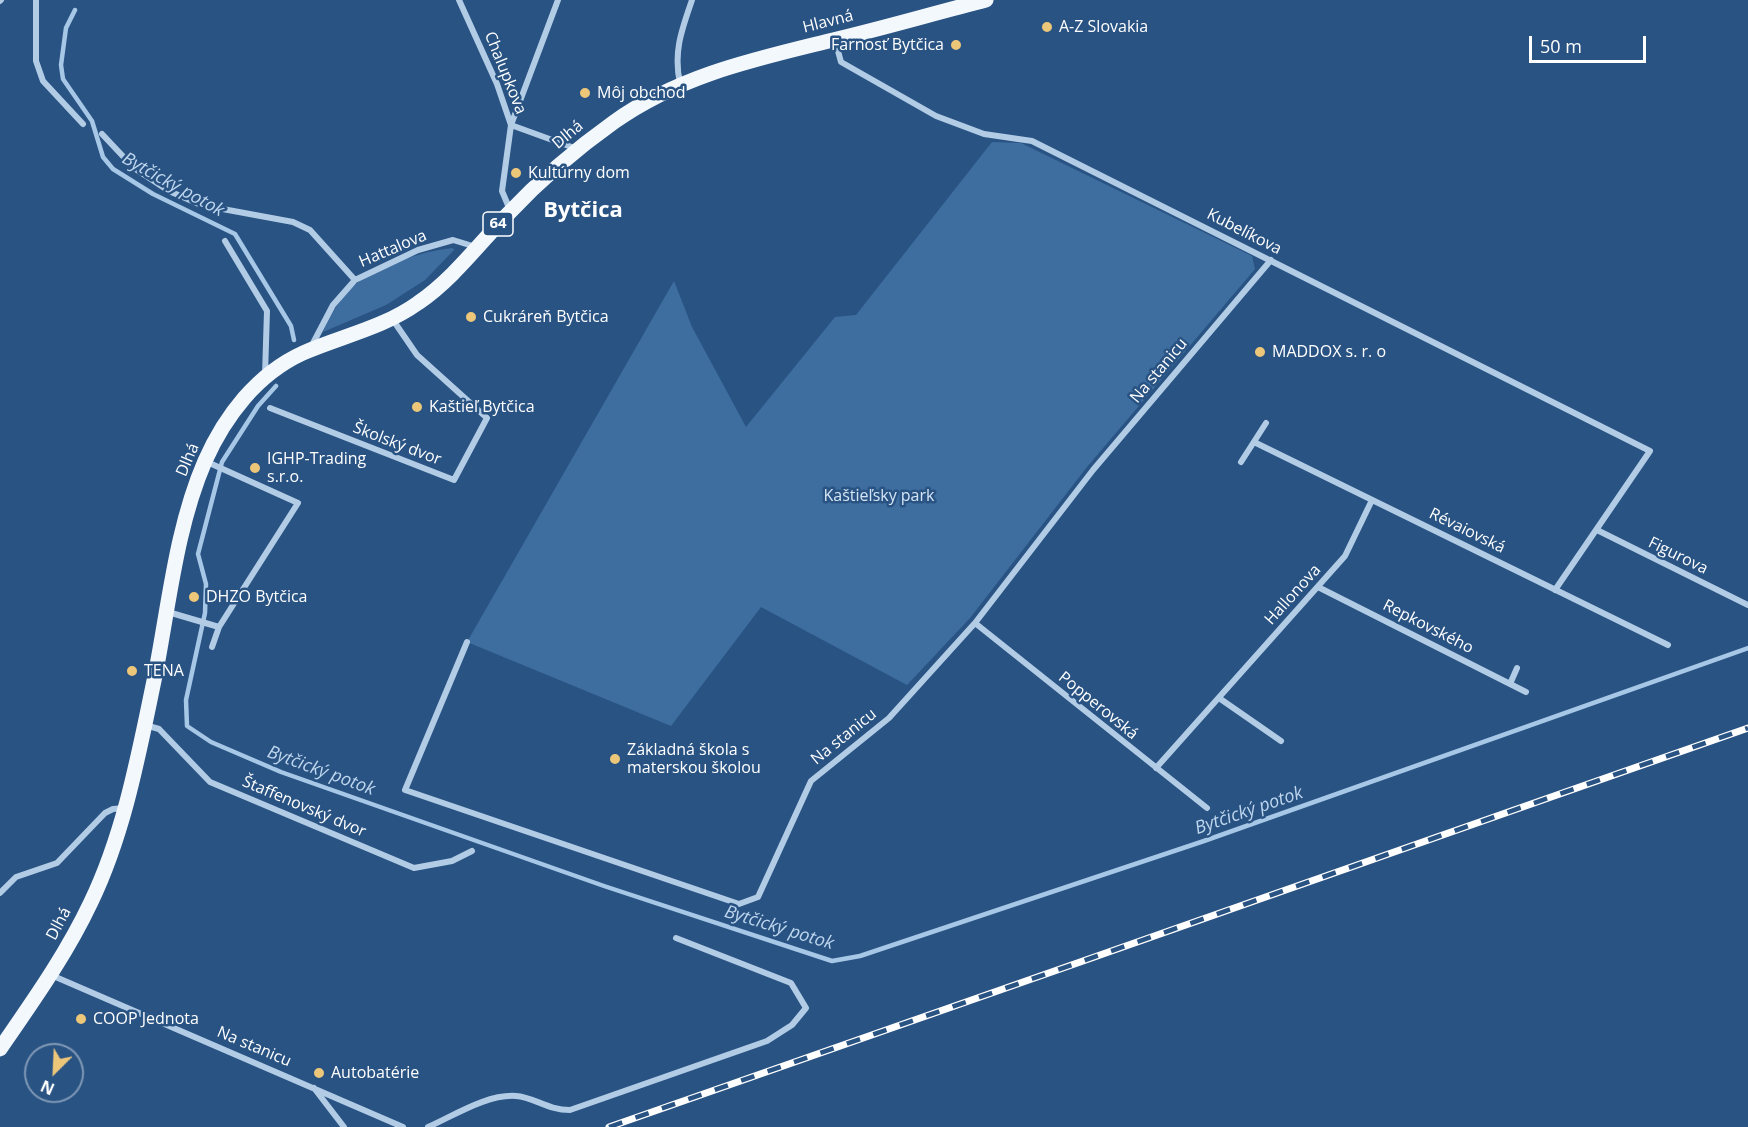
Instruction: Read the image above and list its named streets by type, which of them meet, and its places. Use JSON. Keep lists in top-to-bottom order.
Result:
{
  "streets": {
    "main road": ["Hlavná", "Dlhá", "64"],
    "street": [
      "Chalupkova",
      "Kubelíkova",
      "Hattalova",
      "Na stanicu",
      "Školský dvor",
      "Révaiovská",
      "Figurova",
      "Hallonova",
      "Repkovského",
      "Popperovská",
      "Štaffenovský dvor"
    ]
  },
  "crossings": [
    ["Hlavná", "Dlhá"],
    ["Hlavná", "Kubelíkova"],
    ["Chalupkova", "Dlhá"],
    ["Dlhá", "Hattalova"],
    ["Dlhá", "Na stanicu"],
    ["Dlhá", "Školský dvor"],
    ["Dlhá", "Štaffenovský dvor"],
    ["Kubelíkova", "Na stanicu"],
    ["Kubelíkova", "Figurova"],
    ["Na stanicu", "Popperovská"],
    ["Révaiovská", "Hallonova"],
    ["Hallonova", "Repkovského"],
    ["Hallonova", "Popperovská"]
  ],
  "districts": ["Bytčica"],
  "water": ["Bytčický potok"],
  "parks": ["Kaštieľsky park"],
  "places": [
    "A-Z Slovakia",
    "Farnosť Bytčica",
    "Môj obchod",
    "Kultúrny dom",
    "Cukráreň Bytčica",
    "MADDOX s. r. o",
    "Kaštieľ Bytčica",
    "IGHP-Trading s.r.o.",
    "DHZO Bytčica",
    "TENA",
    "Základná škola s materskou školou",
    "COOP Jednota",
    "Autobatérie"
  ],
  "scale_bar": "50 m",
  "north": "bottom left"
}
